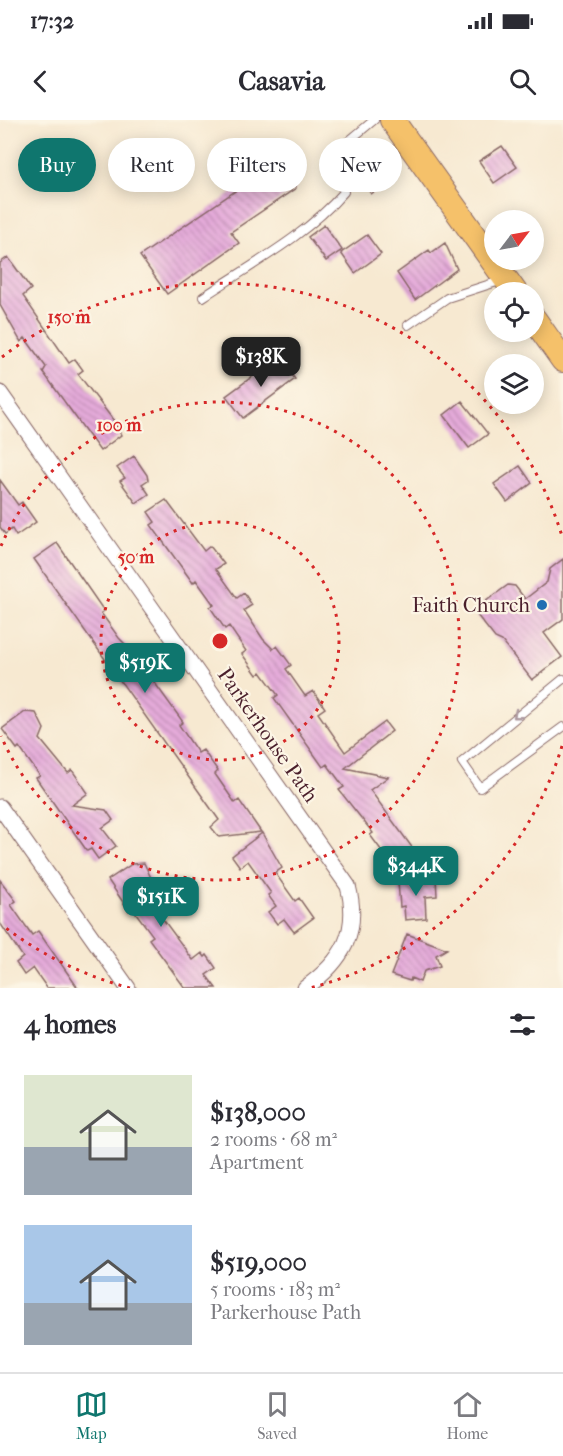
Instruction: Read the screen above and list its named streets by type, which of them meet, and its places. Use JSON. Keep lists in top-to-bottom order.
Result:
{
  "streets": {
    "street": ["Parkerhouse Path"]
  },
  "places": ["Faith Church"],
  "north": "top right",
  "page": {
    "status": "17:32",
    "header": "Casavia",
    "chip": [
      "Buy",
      "Rent",
      "Filters",
      "New"
    ],
    "price": [
      "$138K",
      "$519K",
      "$344K",
      "$151K"
    ],
    "heading": "4 homes",
    "list": [
      {
        "name": "$138,000",
        "note": "2 rooms · 68 m² · Apartment"
      },
      {
        "name": "$519,000",
        "note": "5 rooms · 183 m² · Parkerhouse Path"
      }
    ],
    "tabs": ["Map", "Saved", "Home"]
  },
  "rings": ["150 m", "100 m", "50 m"]
}
